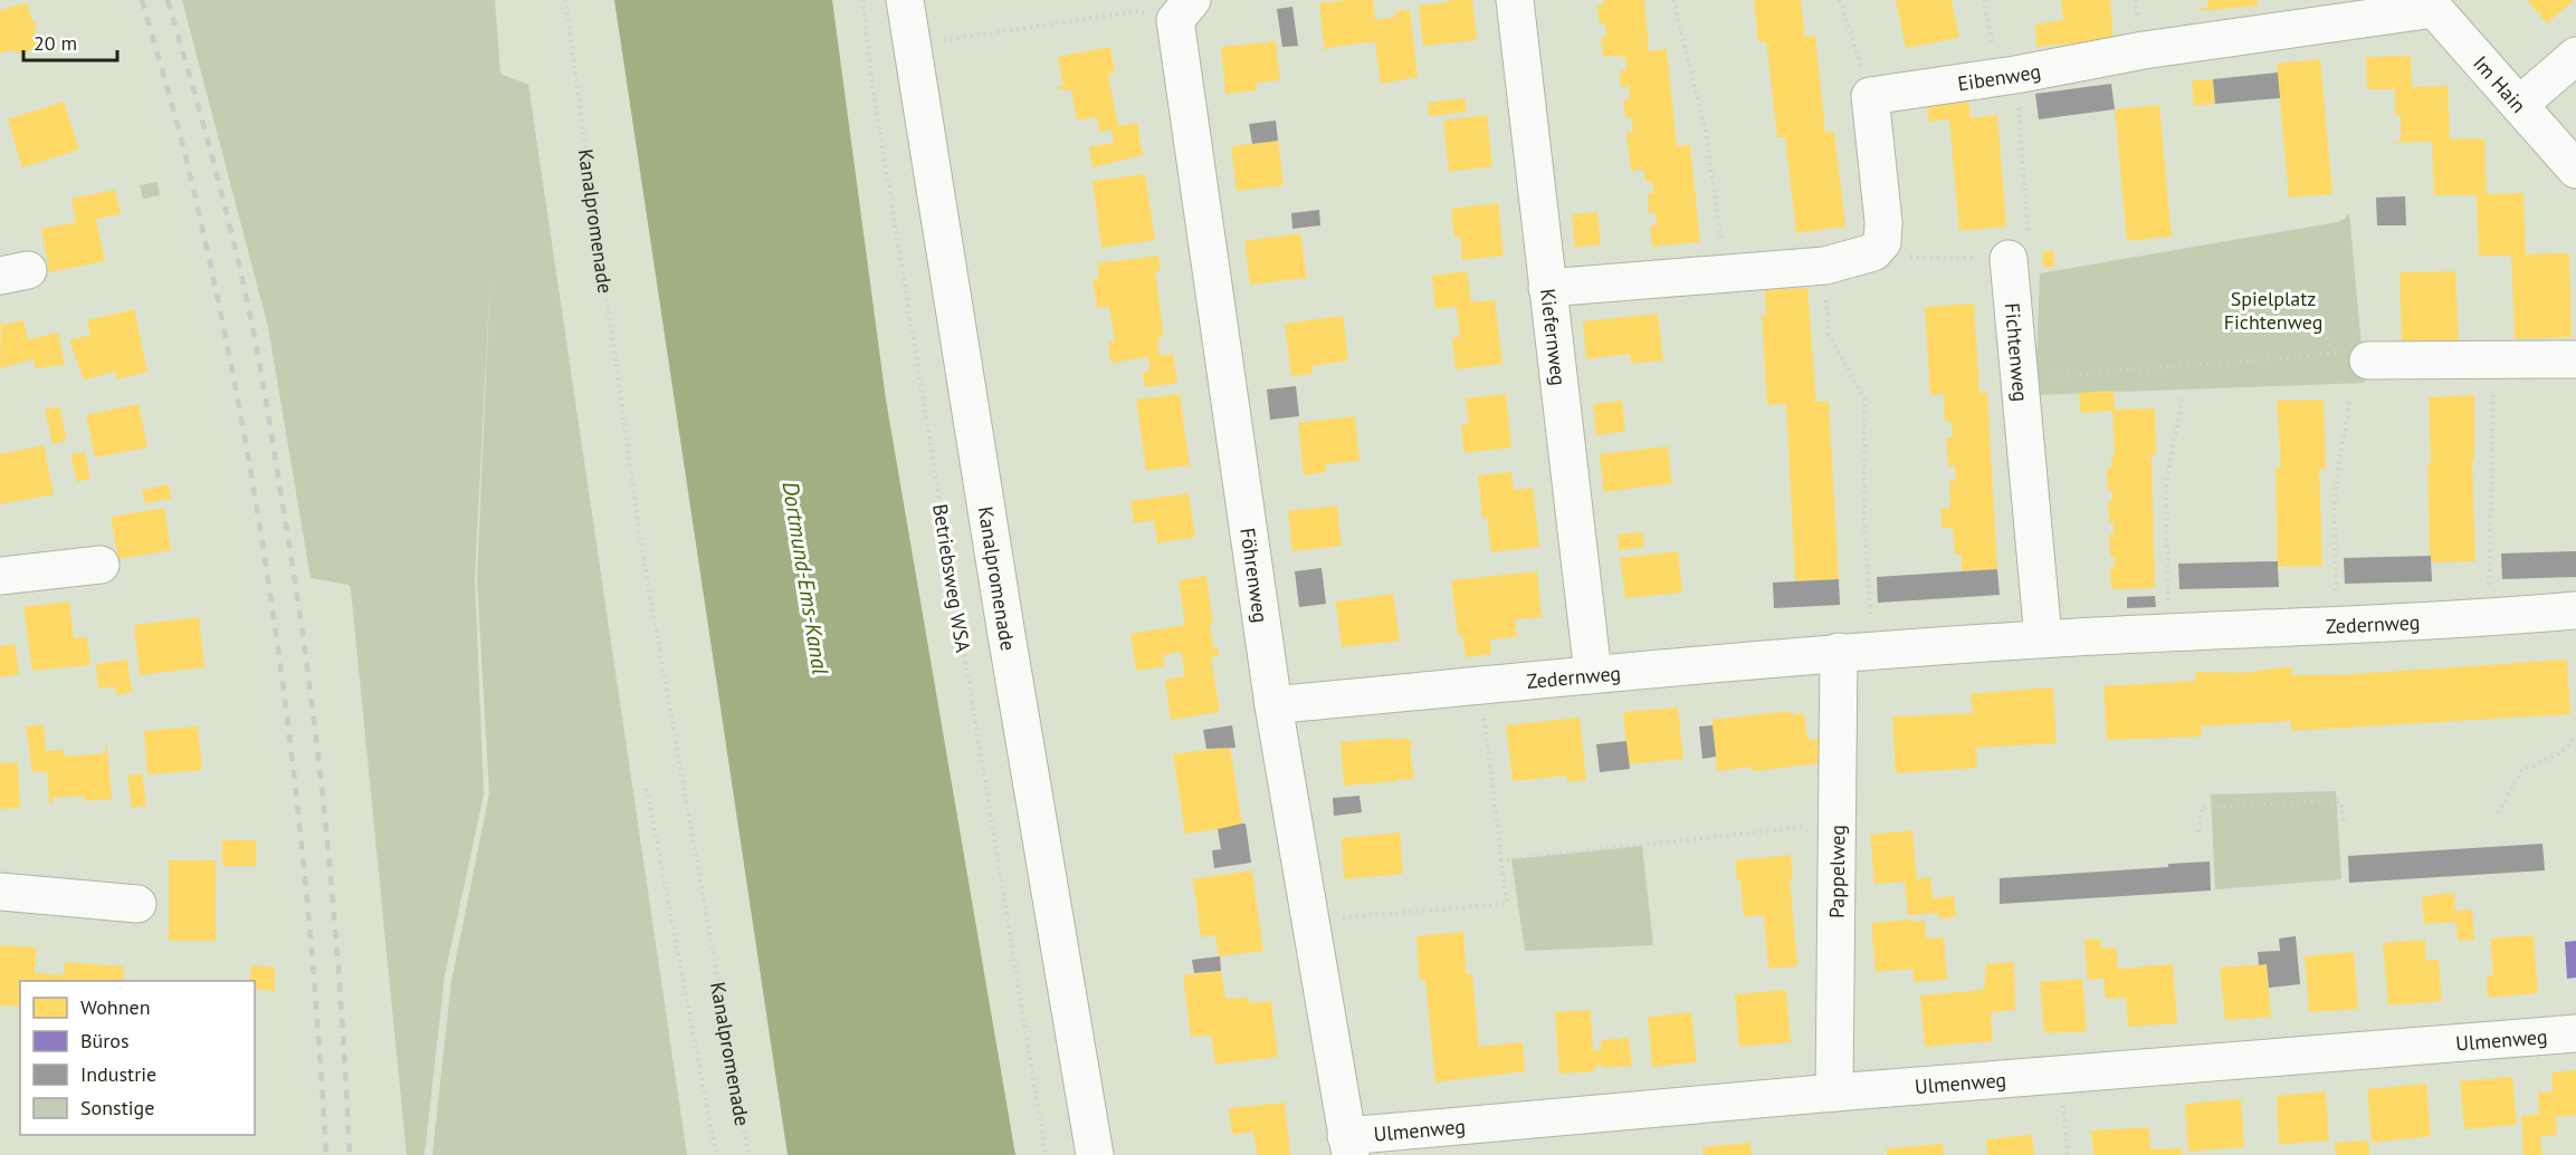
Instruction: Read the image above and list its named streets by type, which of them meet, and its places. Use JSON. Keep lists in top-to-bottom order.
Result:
{
  "streets": {
    "street": [
      "Eibenweg",
      "Im Hain",
      "Kanalpromenade",
      "Kiefernweg",
      "Fichtenweg",
      "Föhrenweg",
      "Zedernweg",
      "Pappelweg",
      "Ulmenweg"
    ],
    "path": ["Betriebsweg WSA"]
  },
  "crossings": [
    ["Eibenweg", "Im Hain"],
    ["Kiefernweg", "Zedernweg"],
    ["Fichtenweg", "Zedernweg"],
    ["Föhrenweg", "Zedernweg"],
    ["Föhrenweg", "Ulmenweg"],
    ["Zedernweg", "Pappelweg"],
    ["Pappelweg", "Ulmenweg"]
  ],
  "water": ["Dortmund-Ems-Kanal"],
  "parks": ["Spielplatz Fichtenweg"],
  "legend": [
    "Wohnen",
    "Büros",
    "Industrie",
    "Sonstige"
  ],
  "scale_bar": "20 m"
}
